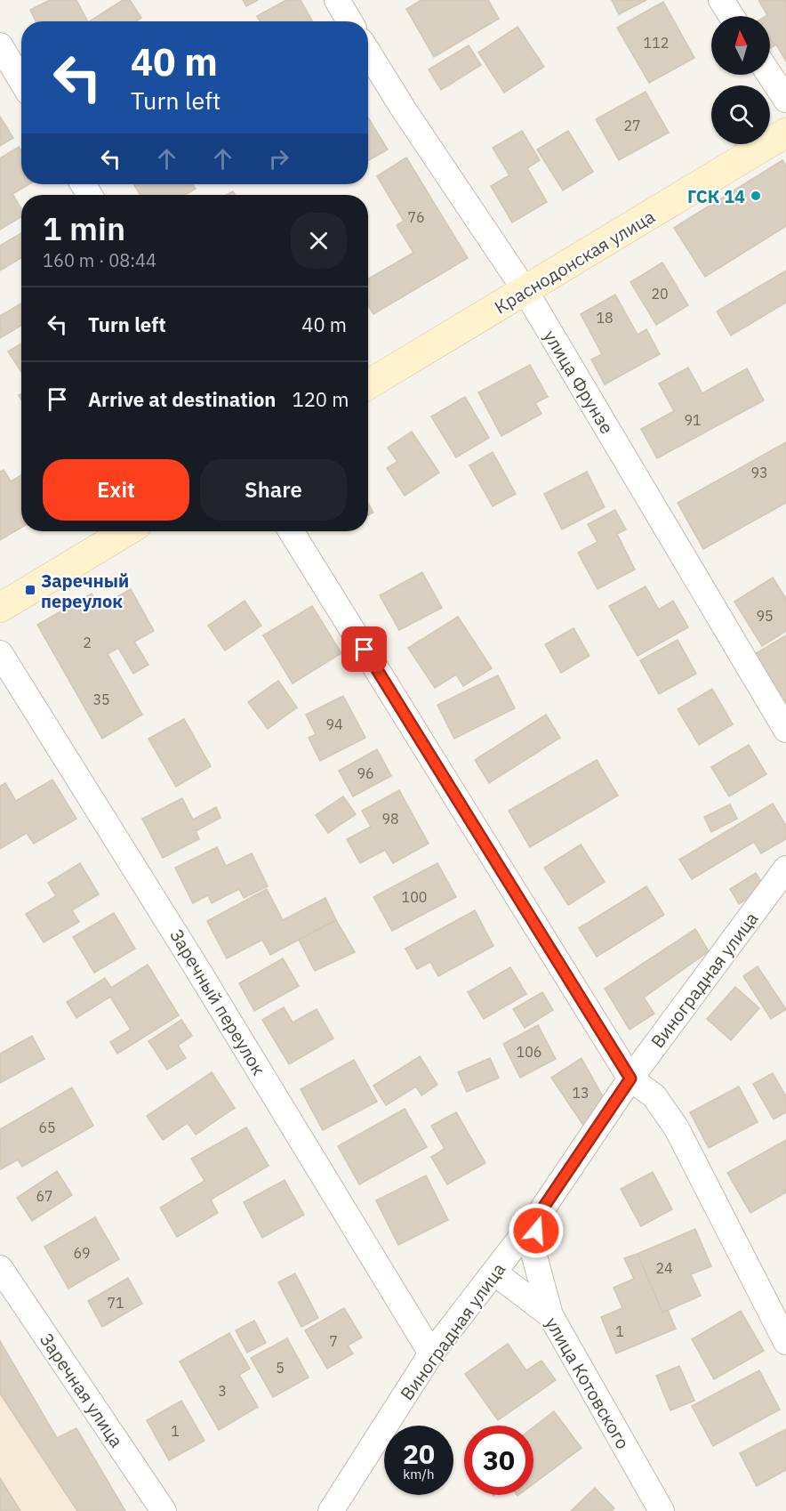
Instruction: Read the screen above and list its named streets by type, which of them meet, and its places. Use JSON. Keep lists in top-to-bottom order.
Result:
{
  "streets": {
    "street": [
      "Краснодонская улица",
      "улица Фрунзе",
      "Виноградная улица",
      "Заречный переулок",
      "улица Котовского",
      "Заречная улица"
    ]
  },
  "crossings": [
    ["Краснодонская улица", "улица Фрунзе"],
    ["Виноградная улица", "Заречный переулок"],
    ["Виноградная улица", "улица Котовского"]
  ],
  "places": {
    "other": ["ГСК 14"],
    "transit": ["Заречный переулок"]
  },
  "house_numbers": [
    "112",
    "27",
    "76",
    "20",
    "18",
    "91",
    "93",
    "95",
    "2",
    "35",
    "94",
    "96",
    "98",
    "100",
    "106",
    "13",
    "65",
    "67",
    "69",
    "24",
    "71",
    "1",
    "7",
    "5",
    "3",
    "1"
  ],
  "north": "top",
  "page": {
    "turn": ["40 m", "Turn left"],
    "heading": ["1 min", "160 m · 08:44"],
    "list": [
      {
        "name": "Turn left",
        "value": "40 m"
      },
      {
        "name": "Arrive at destination",
        "value": "120 m"
      }
    ],
    "buttons": ["Exit", "Share"],
    "speed": "20 km/h",
    "limit": "30"
  }
}
